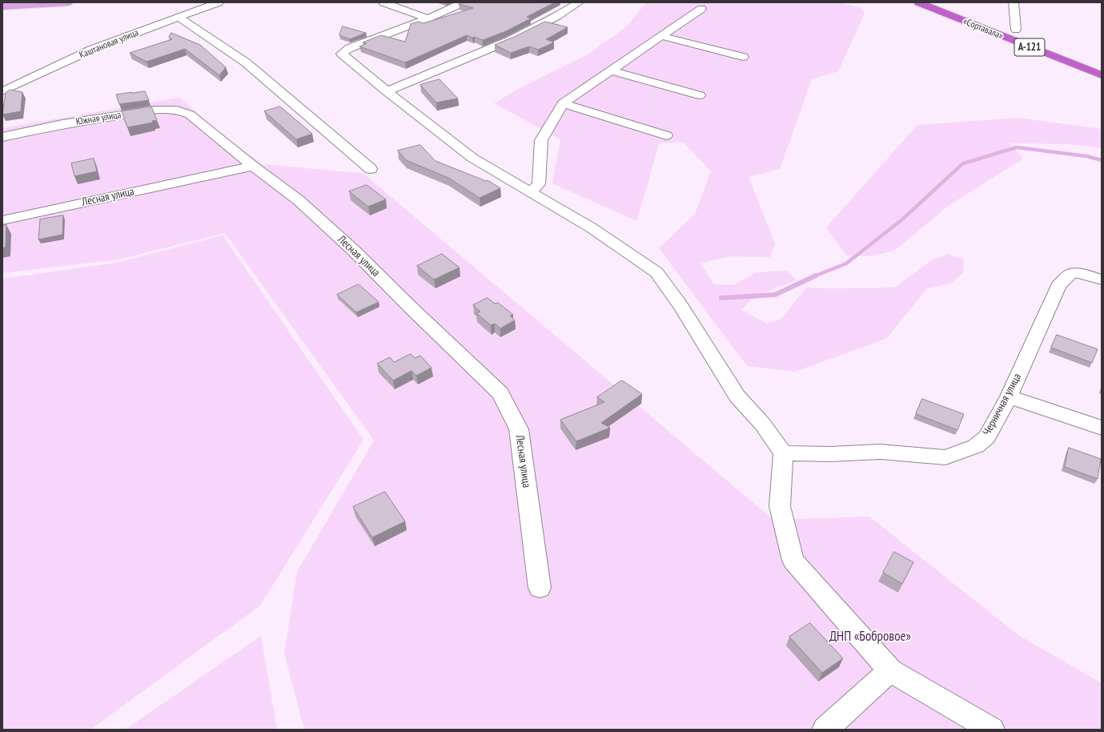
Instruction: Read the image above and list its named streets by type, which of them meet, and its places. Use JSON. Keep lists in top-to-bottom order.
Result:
{
  "streets": {
    "highway": ["«Сортавала»", "А-121"],
    "street": [
      "Каштановая улица",
      "Южная улица",
      "Лесная улица",
      "Черничная улица"
    ]
  },
  "crossings": [
    ["Южная улица", "Лесная улица"]
  ],
  "parks": ["ДНП «Бобровое»"]
}
